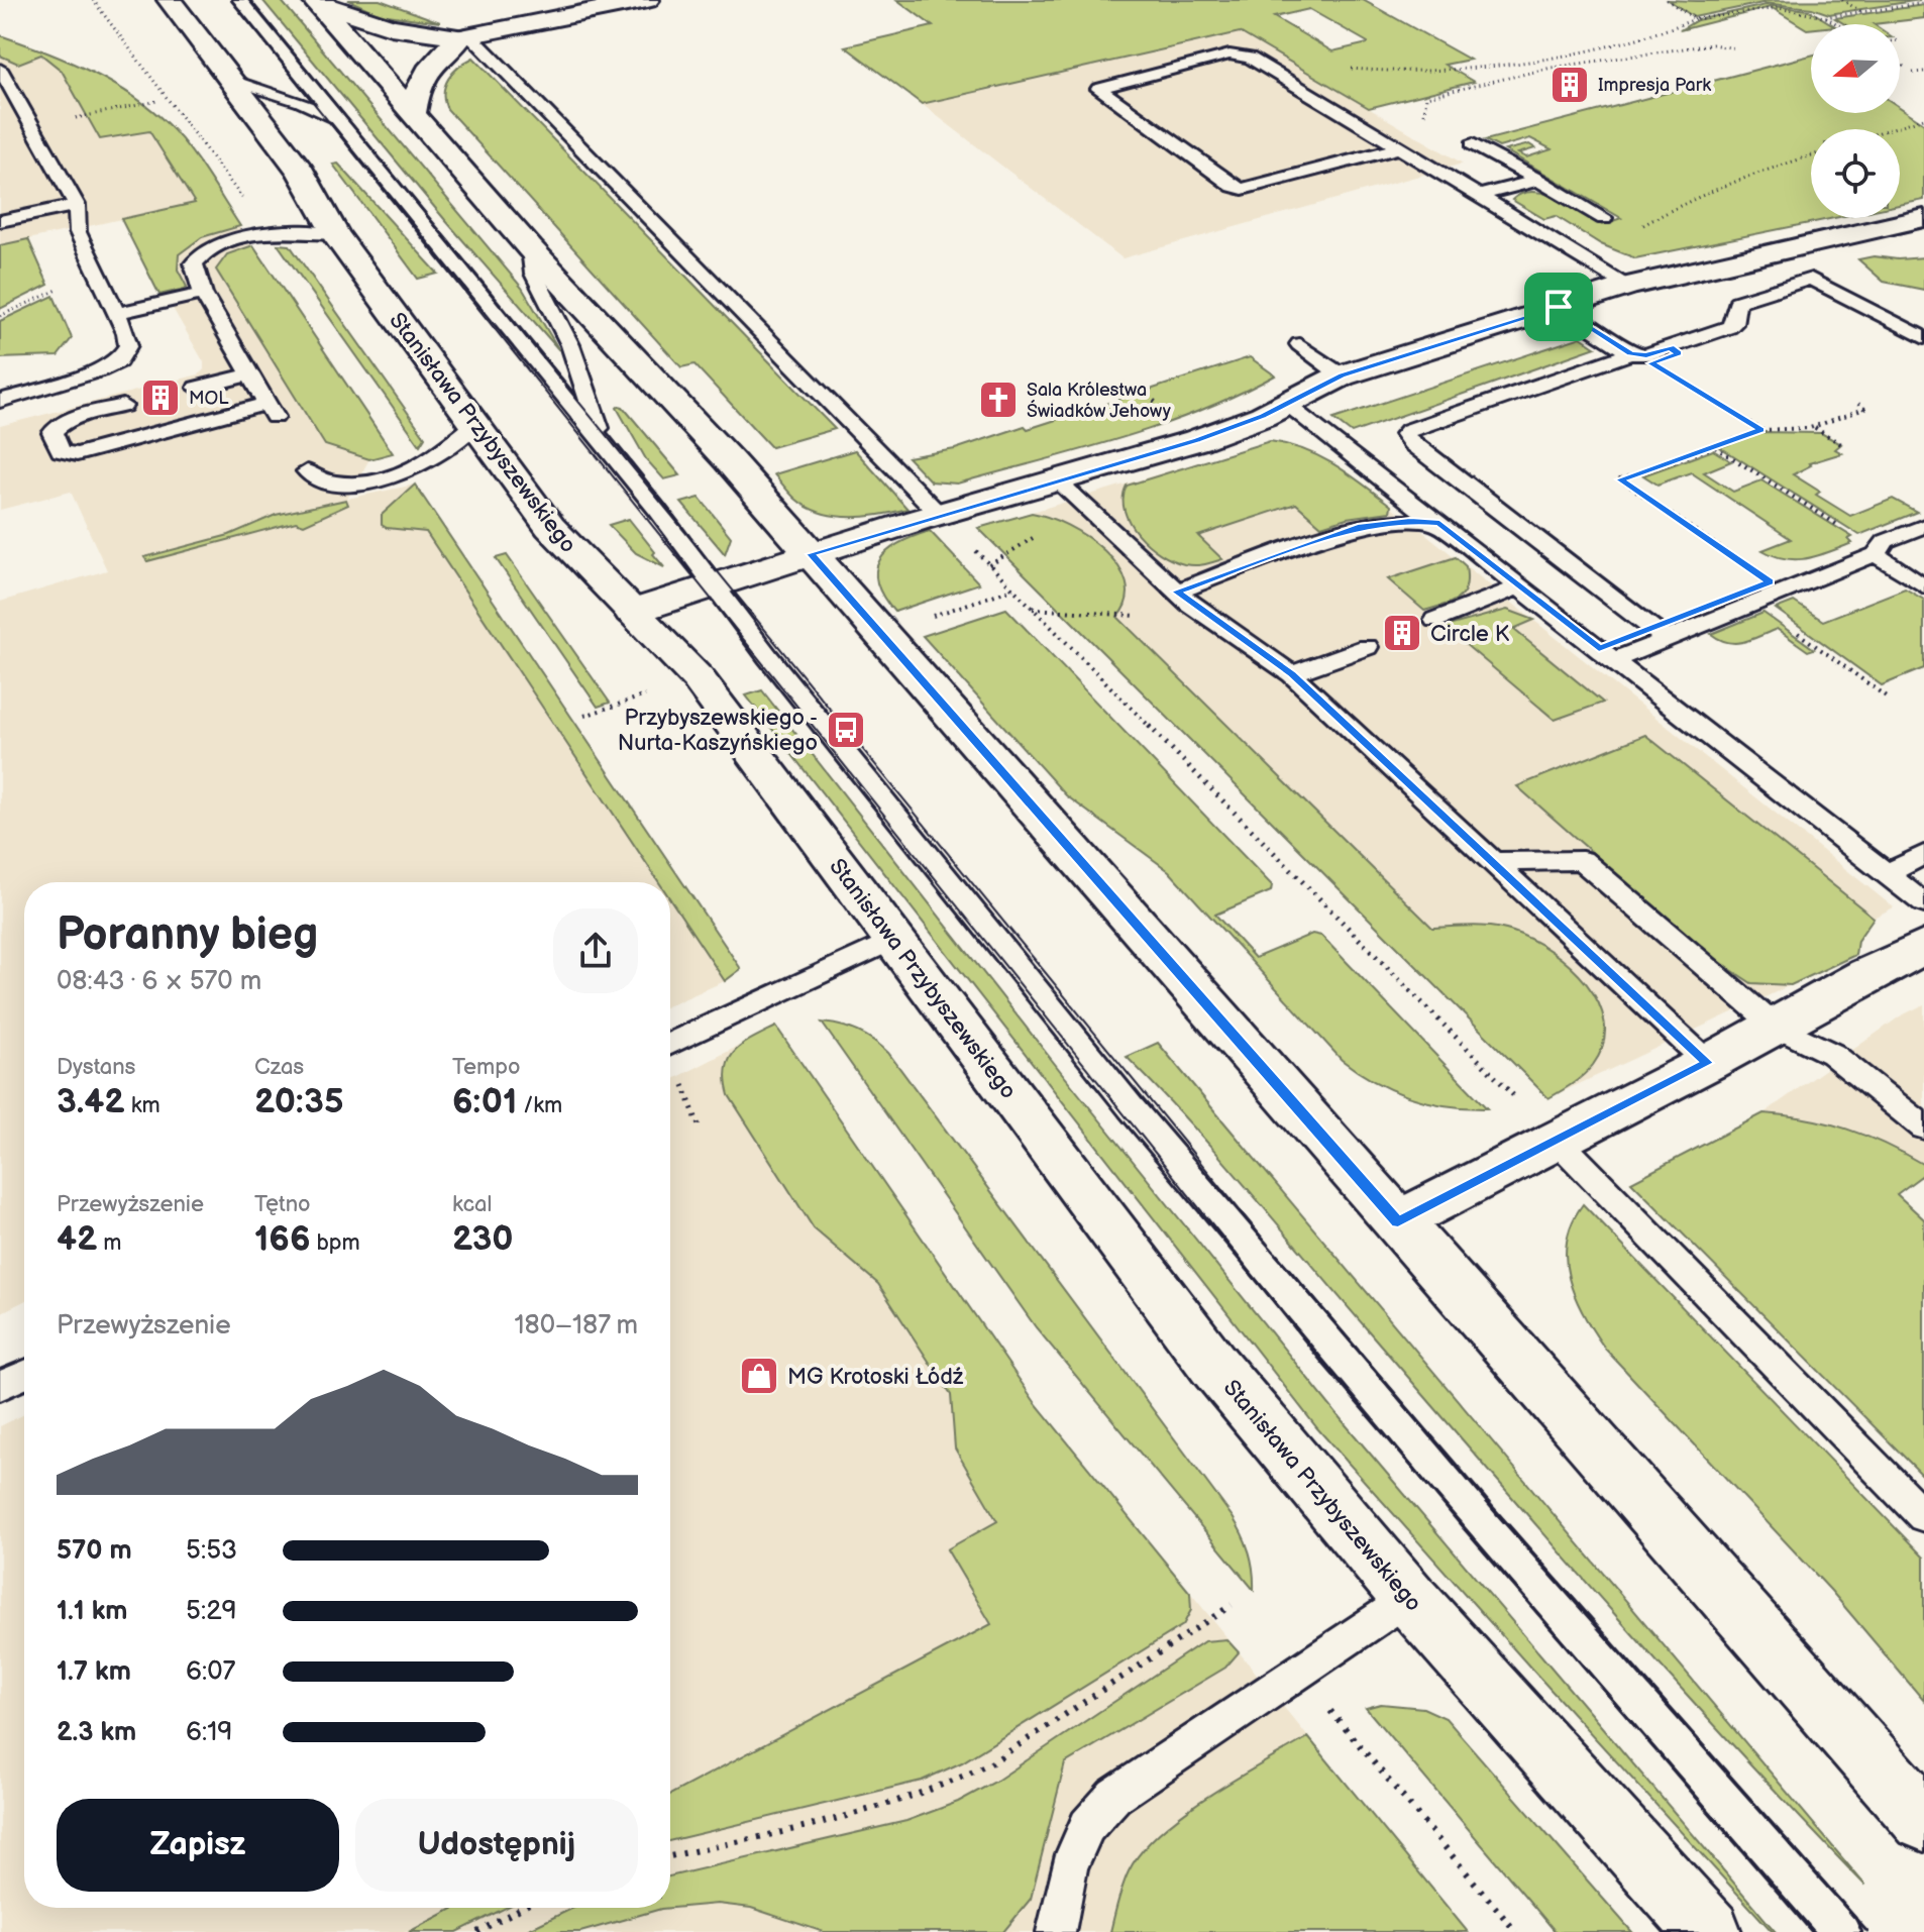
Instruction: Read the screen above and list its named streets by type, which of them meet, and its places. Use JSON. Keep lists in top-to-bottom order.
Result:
{
  "streets": {
    "main road": ["Stanisława Przybyszewskiego"]
  },
  "places": {
    "building": ["Impresja Park", "MOL", "Circle K"],
    "church": ["Sala Królestwa Świadków Jehowy"],
    "bus stop": ["Przybyszewskiego - Nurta-Kaszyńskiego"],
    "shop": ["MG Krotoski Łódź"]
  },
  "north": "left",
  "page": {
    "heading": ["Poranny bieg", "08:43 · 6 × 570 m"],
    "stats": [
      ["Dystans", "3.42 km"],
      ["Czas", "20:35"],
      ["Tempo", "6:01 /km"],
      ["Przewyższenie", "42 m"],
      ["Tętno", "166 bpm"],
      ["kcal", "230"]
    ],
    "chart": ["Przewyższenie", "180–187 m"],
    "list": [
      {
        "name": "570 m",
        "note": "5:53"
      },
      {
        "name": "1.1 km",
        "note": "5:29"
      },
      {
        "name": "1.7 km",
        "note": "6:07"
      },
      {
        "name": "2.3 km",
        "note": "6:19"
      }
    ],
    "buttons": ["Zapisz", "Udostępnij"]
  }
}
